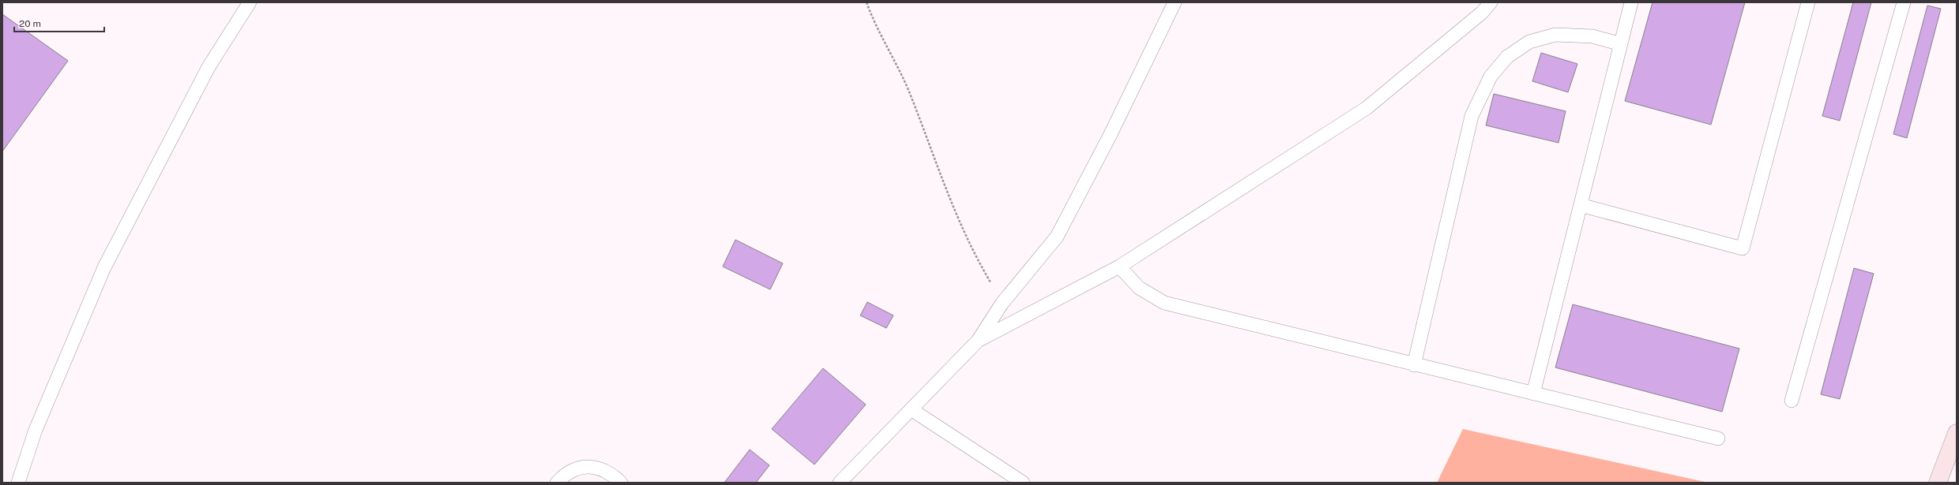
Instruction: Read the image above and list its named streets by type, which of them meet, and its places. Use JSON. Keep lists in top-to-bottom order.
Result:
{
  "scale_bar": "20 m"
}
